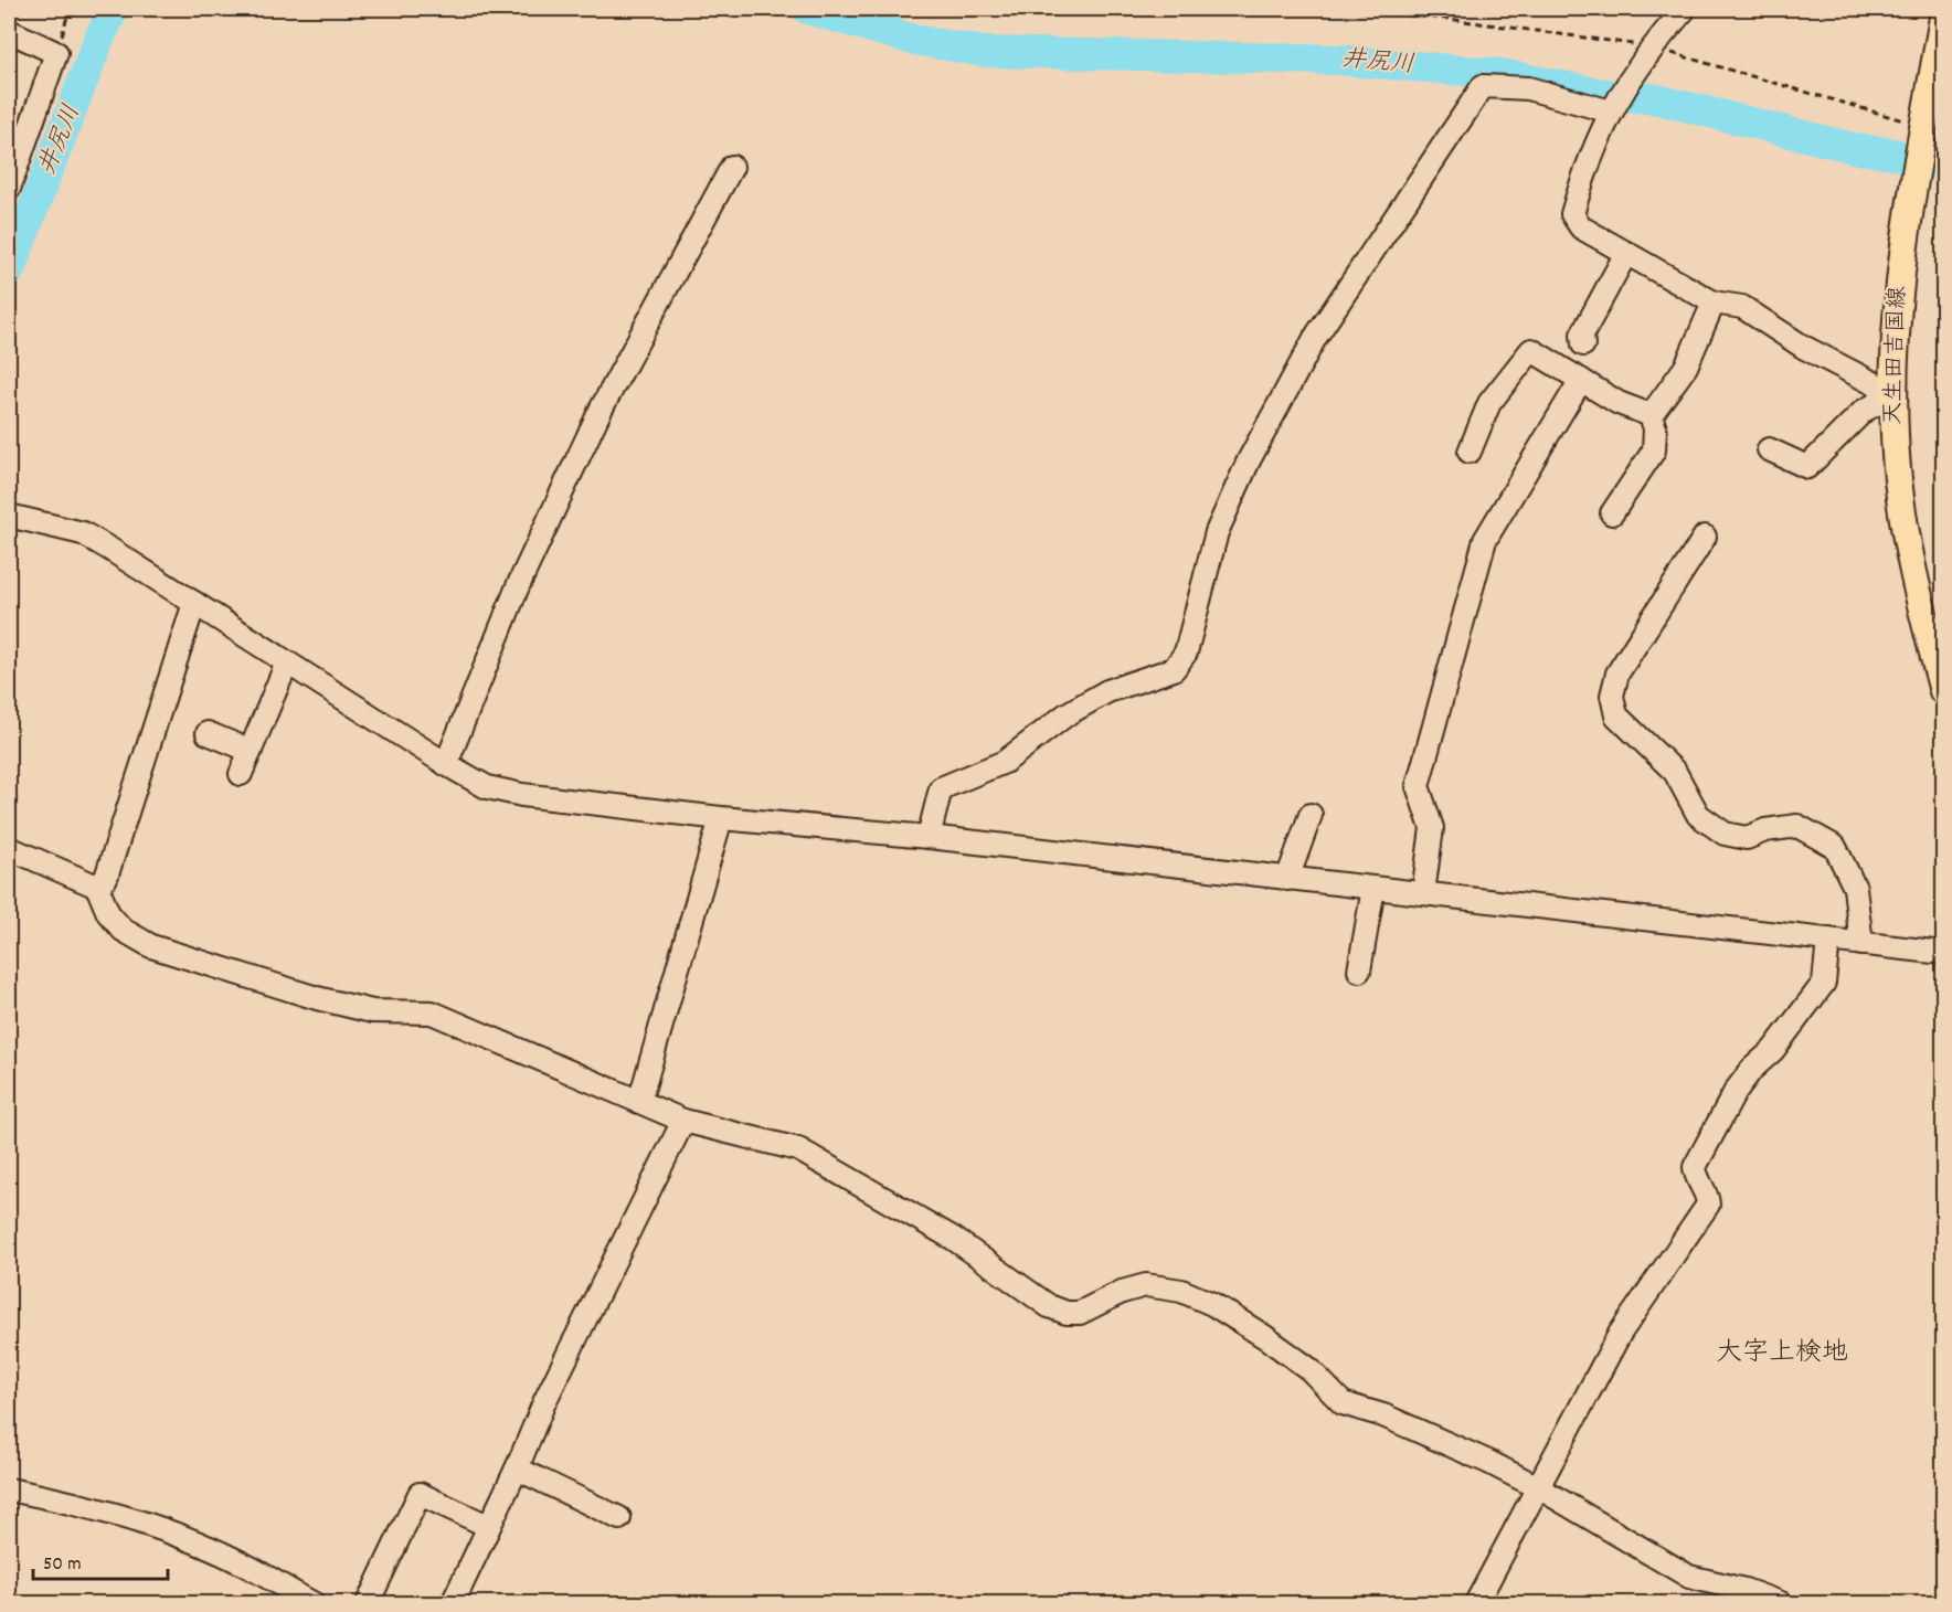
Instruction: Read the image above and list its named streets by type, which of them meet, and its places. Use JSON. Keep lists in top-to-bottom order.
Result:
{
  "streets": {
    "main road": ["天生田吉国線"]
  },
  "districts": ["大字上検地"],
  "water": ["井尻川"],
  "scale_bar": "50 m"
}
